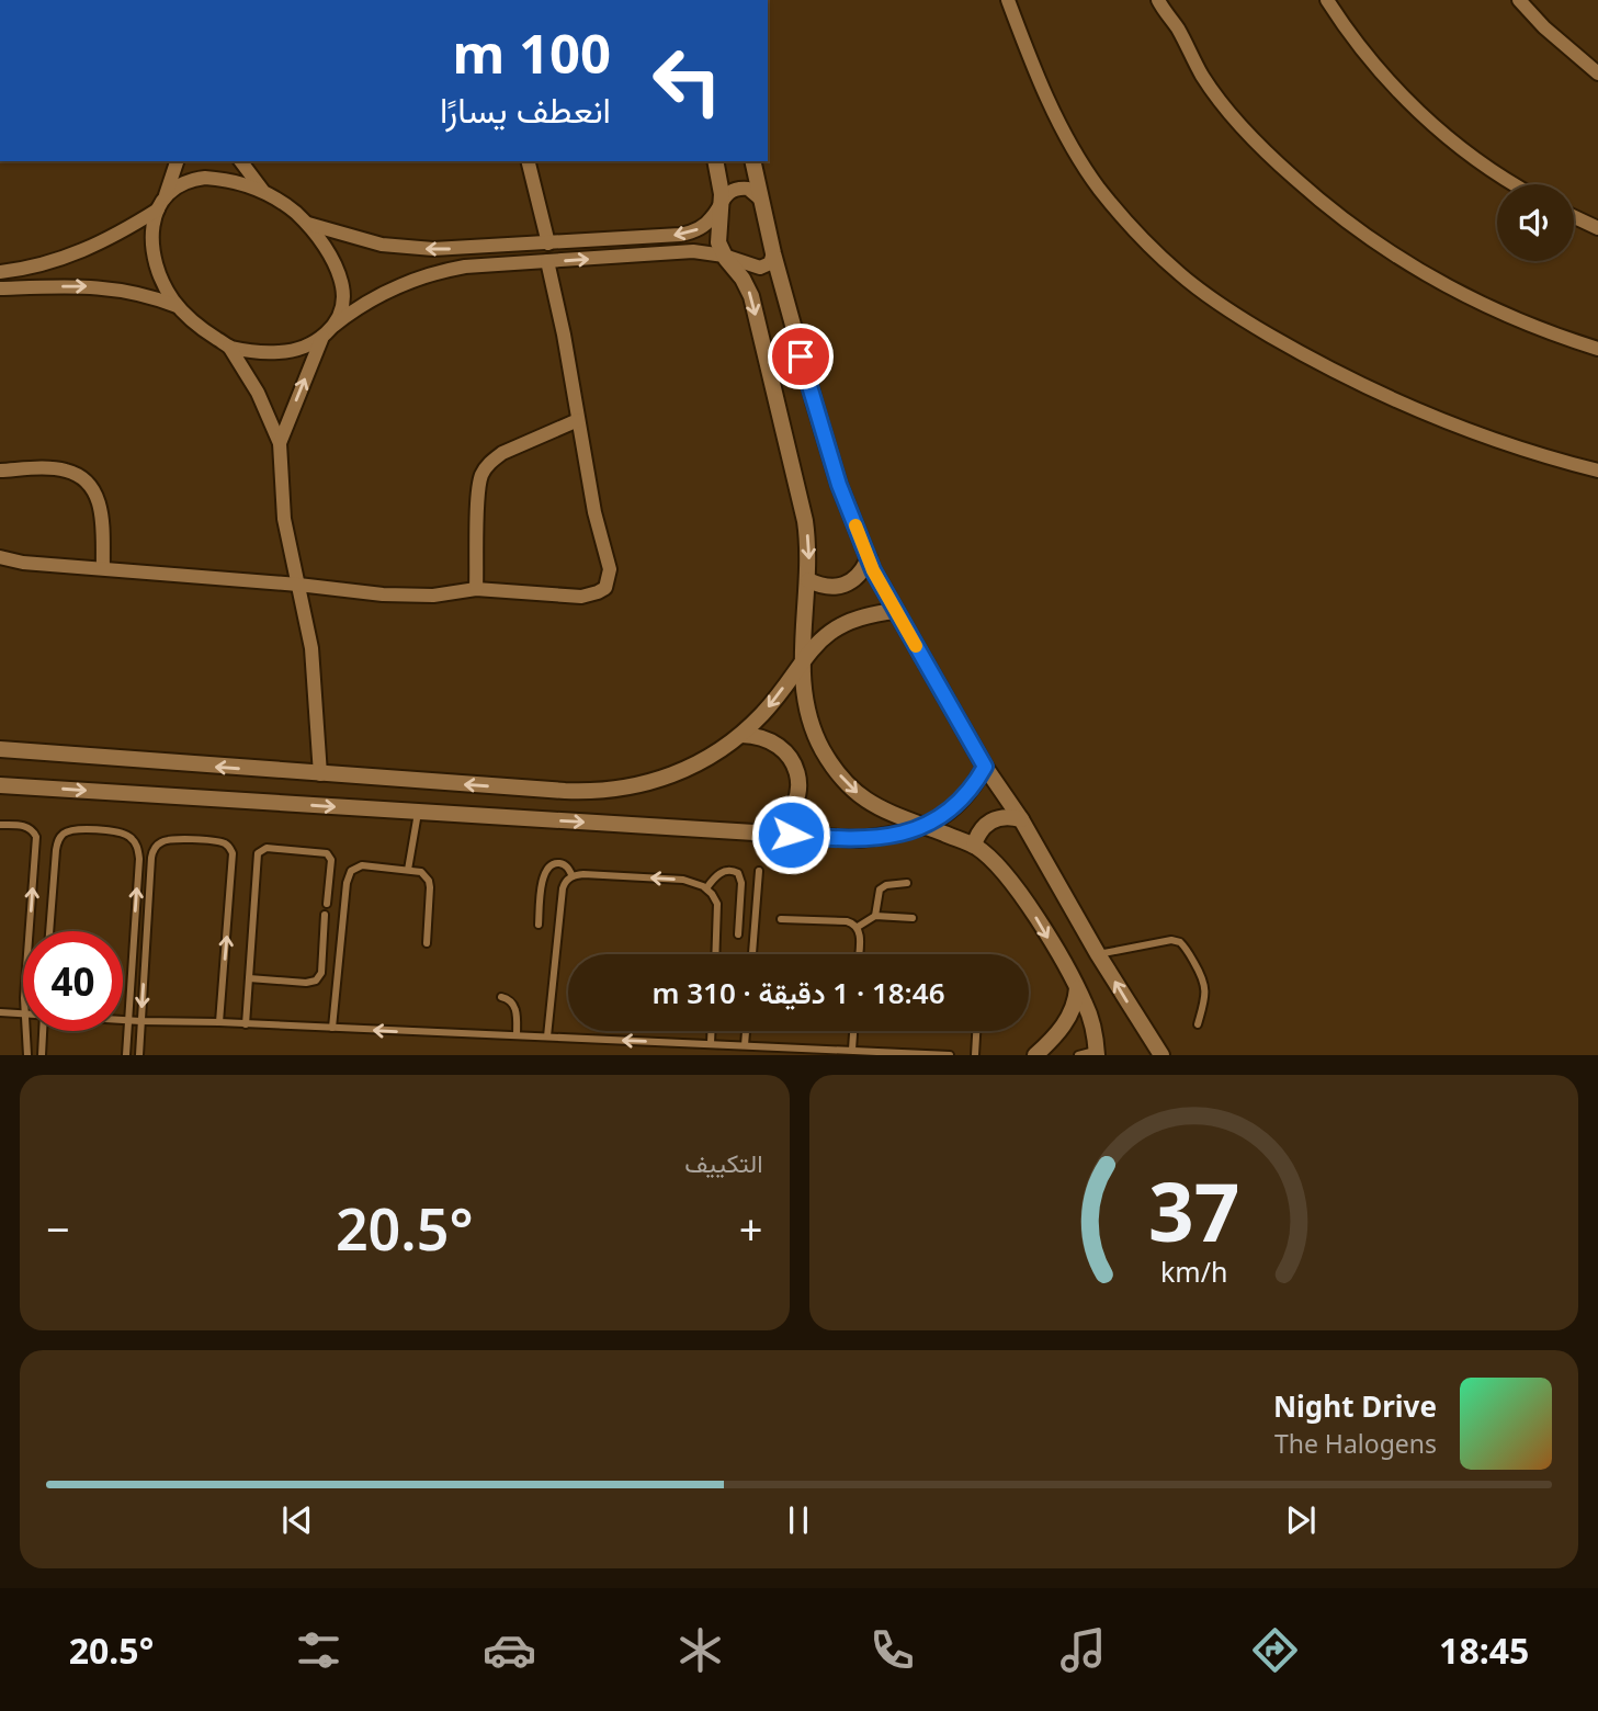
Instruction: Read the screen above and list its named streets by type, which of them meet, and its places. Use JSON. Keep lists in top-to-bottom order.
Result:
{
  "page": {
    "turn": ["100 m", "انعطف يسارًا"],
    "limit": "40",
    "trip": "18:46 · 1 دقيقة · 310 m",
    "tile": "التكييف",
    "heat": ["−", "20.5°", "+"],
    "song": ["Night Drive", "The Halogens"],
    "tabs": ["18:45", "20.5°"],
    "gauge": ["37", "km/h"]
  }
}
